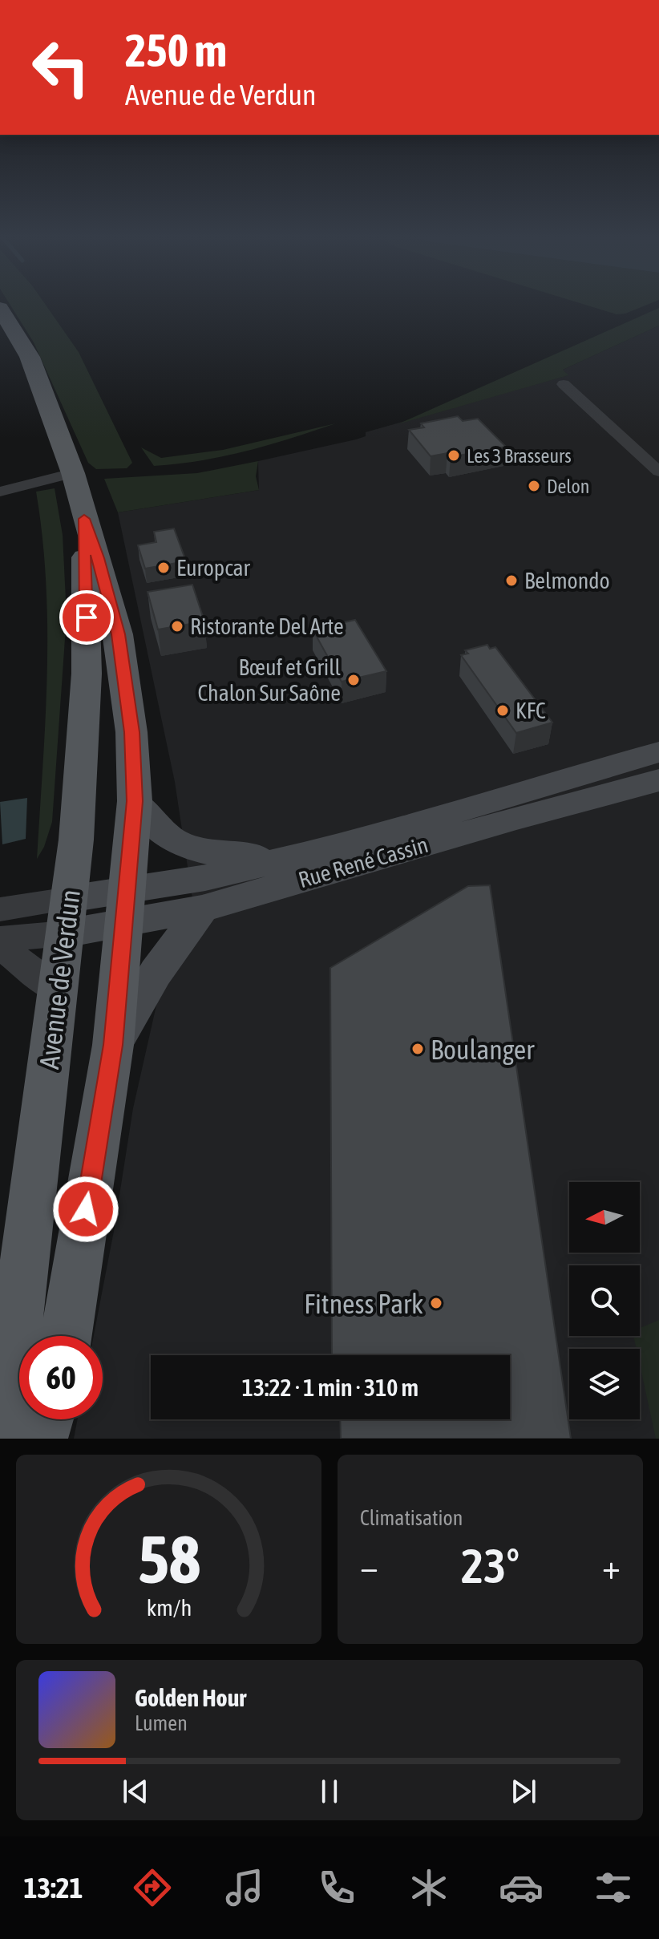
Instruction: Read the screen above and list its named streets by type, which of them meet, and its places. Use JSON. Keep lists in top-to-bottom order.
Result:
{
  "streets": {
    "main road": ["Rue René Cassin", "Avenue de Verdun"]
  },
  "crossings": [
    ["Rue René Cassin", "Avenue de Verdun"]
  ],
  "places": [
    "Les 3 Brasseurs",
    "Delon",
    "Europcar",
    "Belmondo",
    "Ristorante Del Arte",
    "Bœuf et Grill Chalon Sur Saône",
    "KFC",
    "Boulanger",
    "Fitness Park"
  ],
  "north": "left",
  "page": {
    "turn": ["250 m", "Avenue de Verdun"],
    "limit": "60",
    "trip": "13:22 · 1 min · 310 m",
    "tile": "Climatisation",
    "heat": ["−", "23°", "+"],
    "song": ["Golden Hour", "Lumen"],
    "tabs": "13:21",
    "gauge": ["58", "km/h"]
  }
}
